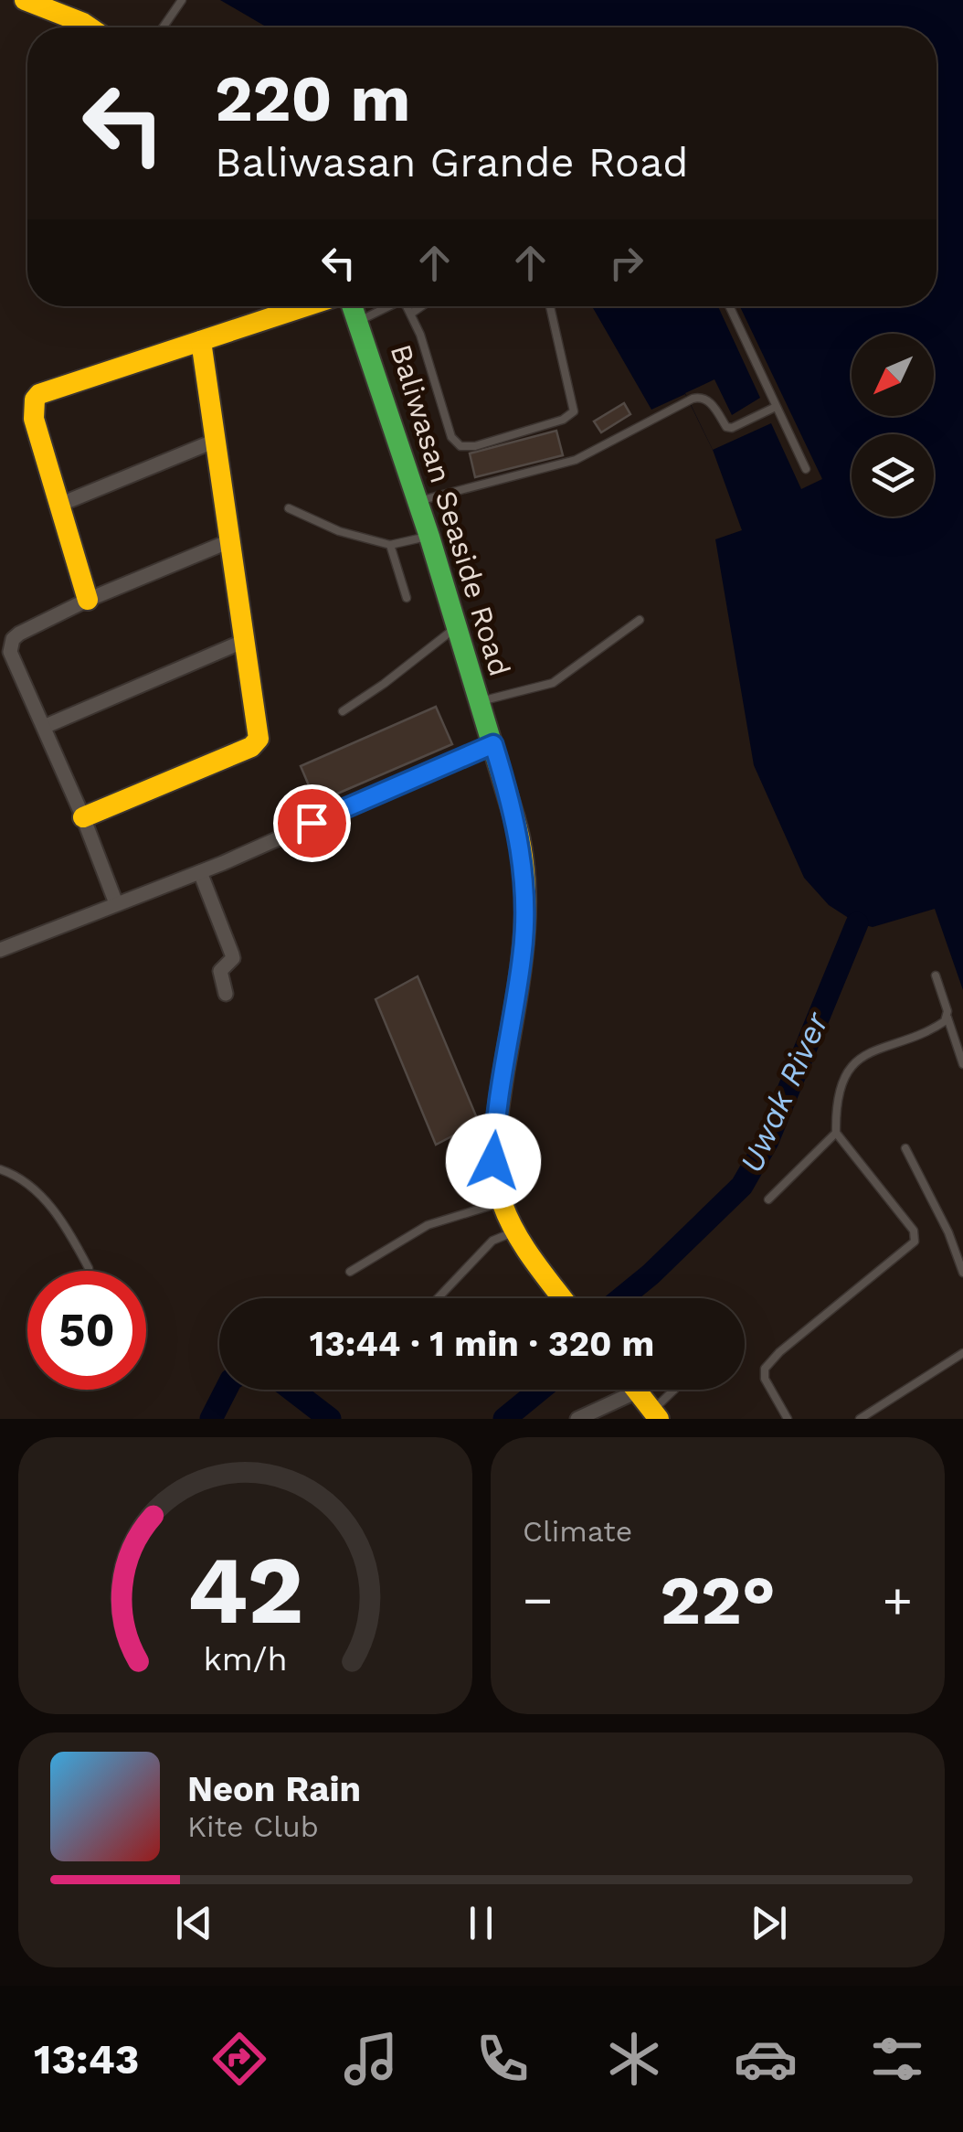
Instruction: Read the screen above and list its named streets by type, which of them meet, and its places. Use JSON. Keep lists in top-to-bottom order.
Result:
{
  "streets": {
    "main road": ["Baliwasan Seaside Road"]
  },
  "water": ["Uwak River"],
  "north": "bottom left",
  "page": {
    "turn": ["220 m", "Baliwasan Grande Road"],
    "limit": "50",
    "trip": "13:44 · 1 min · 320 m",
    "tile": "Climate",
    "heat": ["−", "22°", "+"],
    "song": ["Neon Rain", "Kite Club"],
    "tabs": "13:43",
    "gauge": ["42", "km/h"]
  }
}
